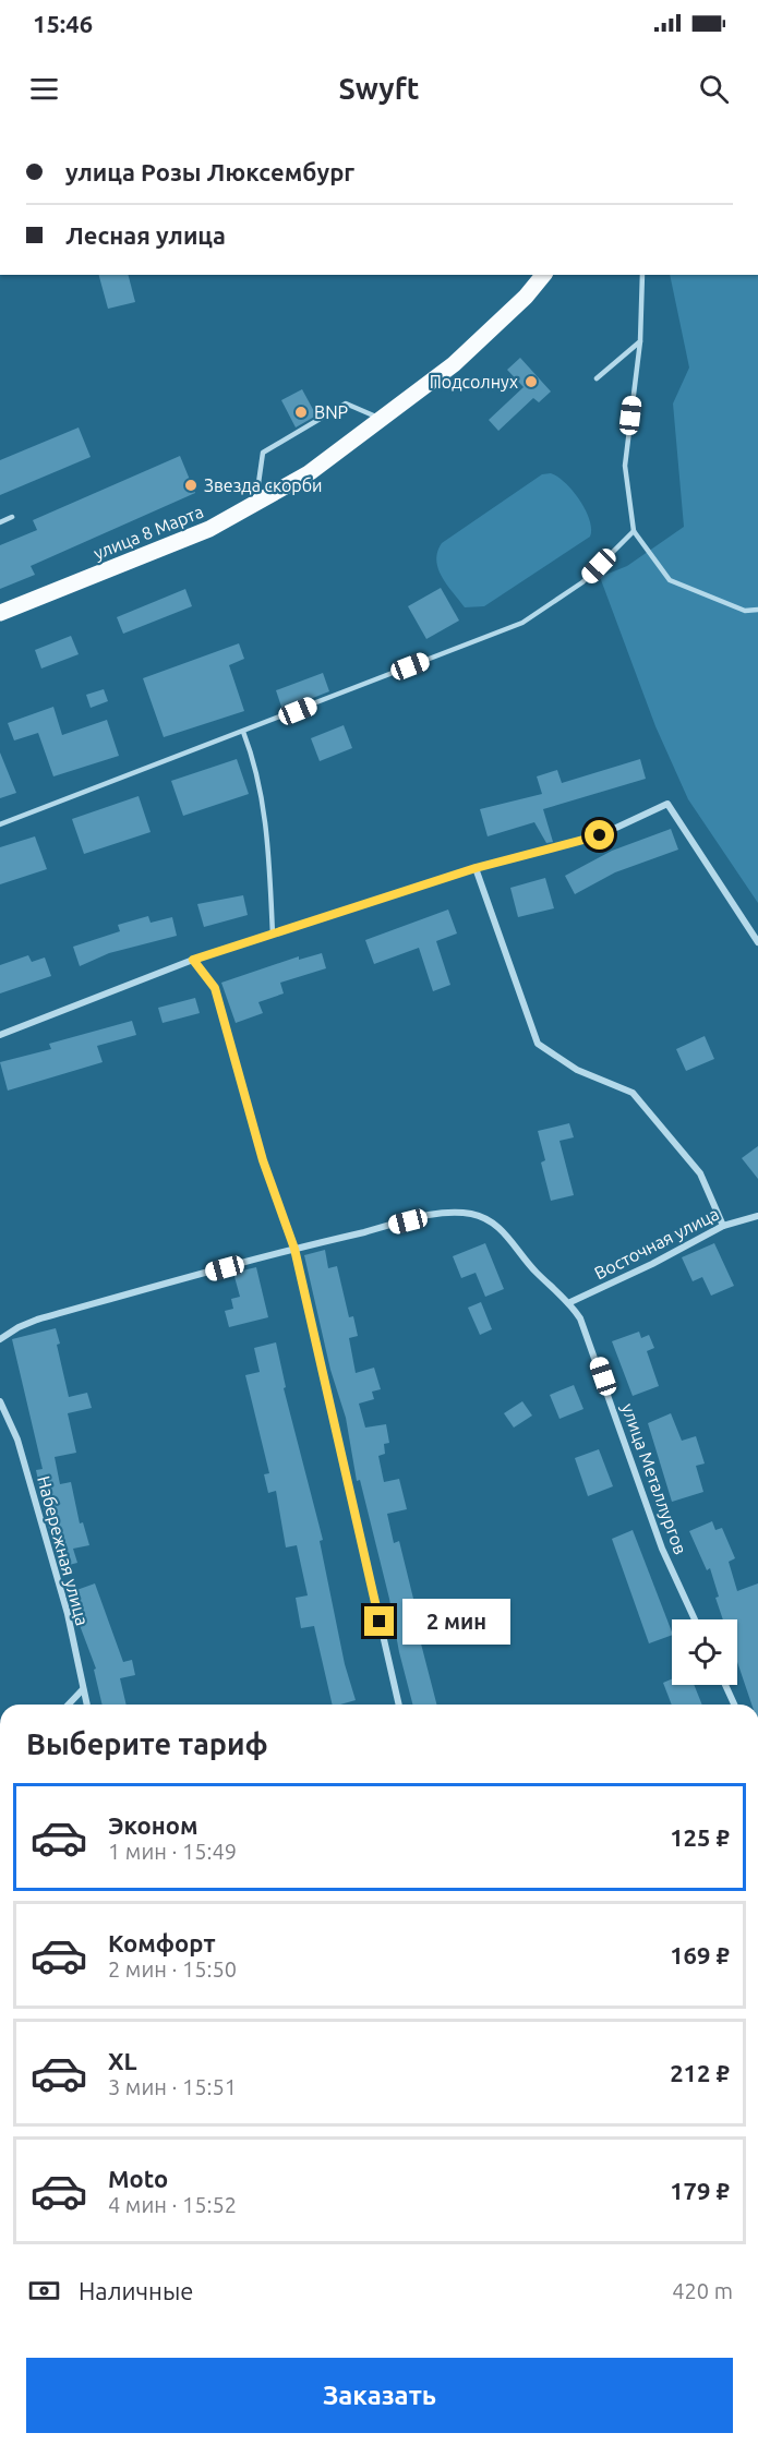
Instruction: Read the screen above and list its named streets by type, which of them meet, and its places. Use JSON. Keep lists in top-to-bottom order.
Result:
{
  "streets": {
    "main road": ["улица 8 Марта"],
    "street": ["Восточная улица", "улица Металлургов", "Набережная улица"]
  },
  "crossings": [
    ["Восточная улица", "улица Металлургов"]
  ],
  "places": ["Подсолнух", "BNP", "Звезда скорби"],
  "page": {
    "status": "15:46",
    "header": "Swyft",
    "banner": ["улица Розы Люксембург", "Лесная улица"],
    "bubble": "2 мин",
    "heading": "Выберите тариф",
    "list": [
      {
        "name": "Эконом",
        "note": "1 мин · 15:49",
        "value": "125 ₽"
      },
      {
        "name": "Комфорт",
        "note": "2 мин · 15:50",
        "value": "169 ₽"
      },
      {
        "name": "XL",
        "note": "3 мин · 15:51",
        "value": "212 ₽"
      },
      {
        "name": "Moto",
        "note": "4 мин · 15:52",
        "value": "179 ₽"
      }
    ],
    "pay": ["Наличные", "420 m"],
    "buttons": "Заказать"
  }
}
